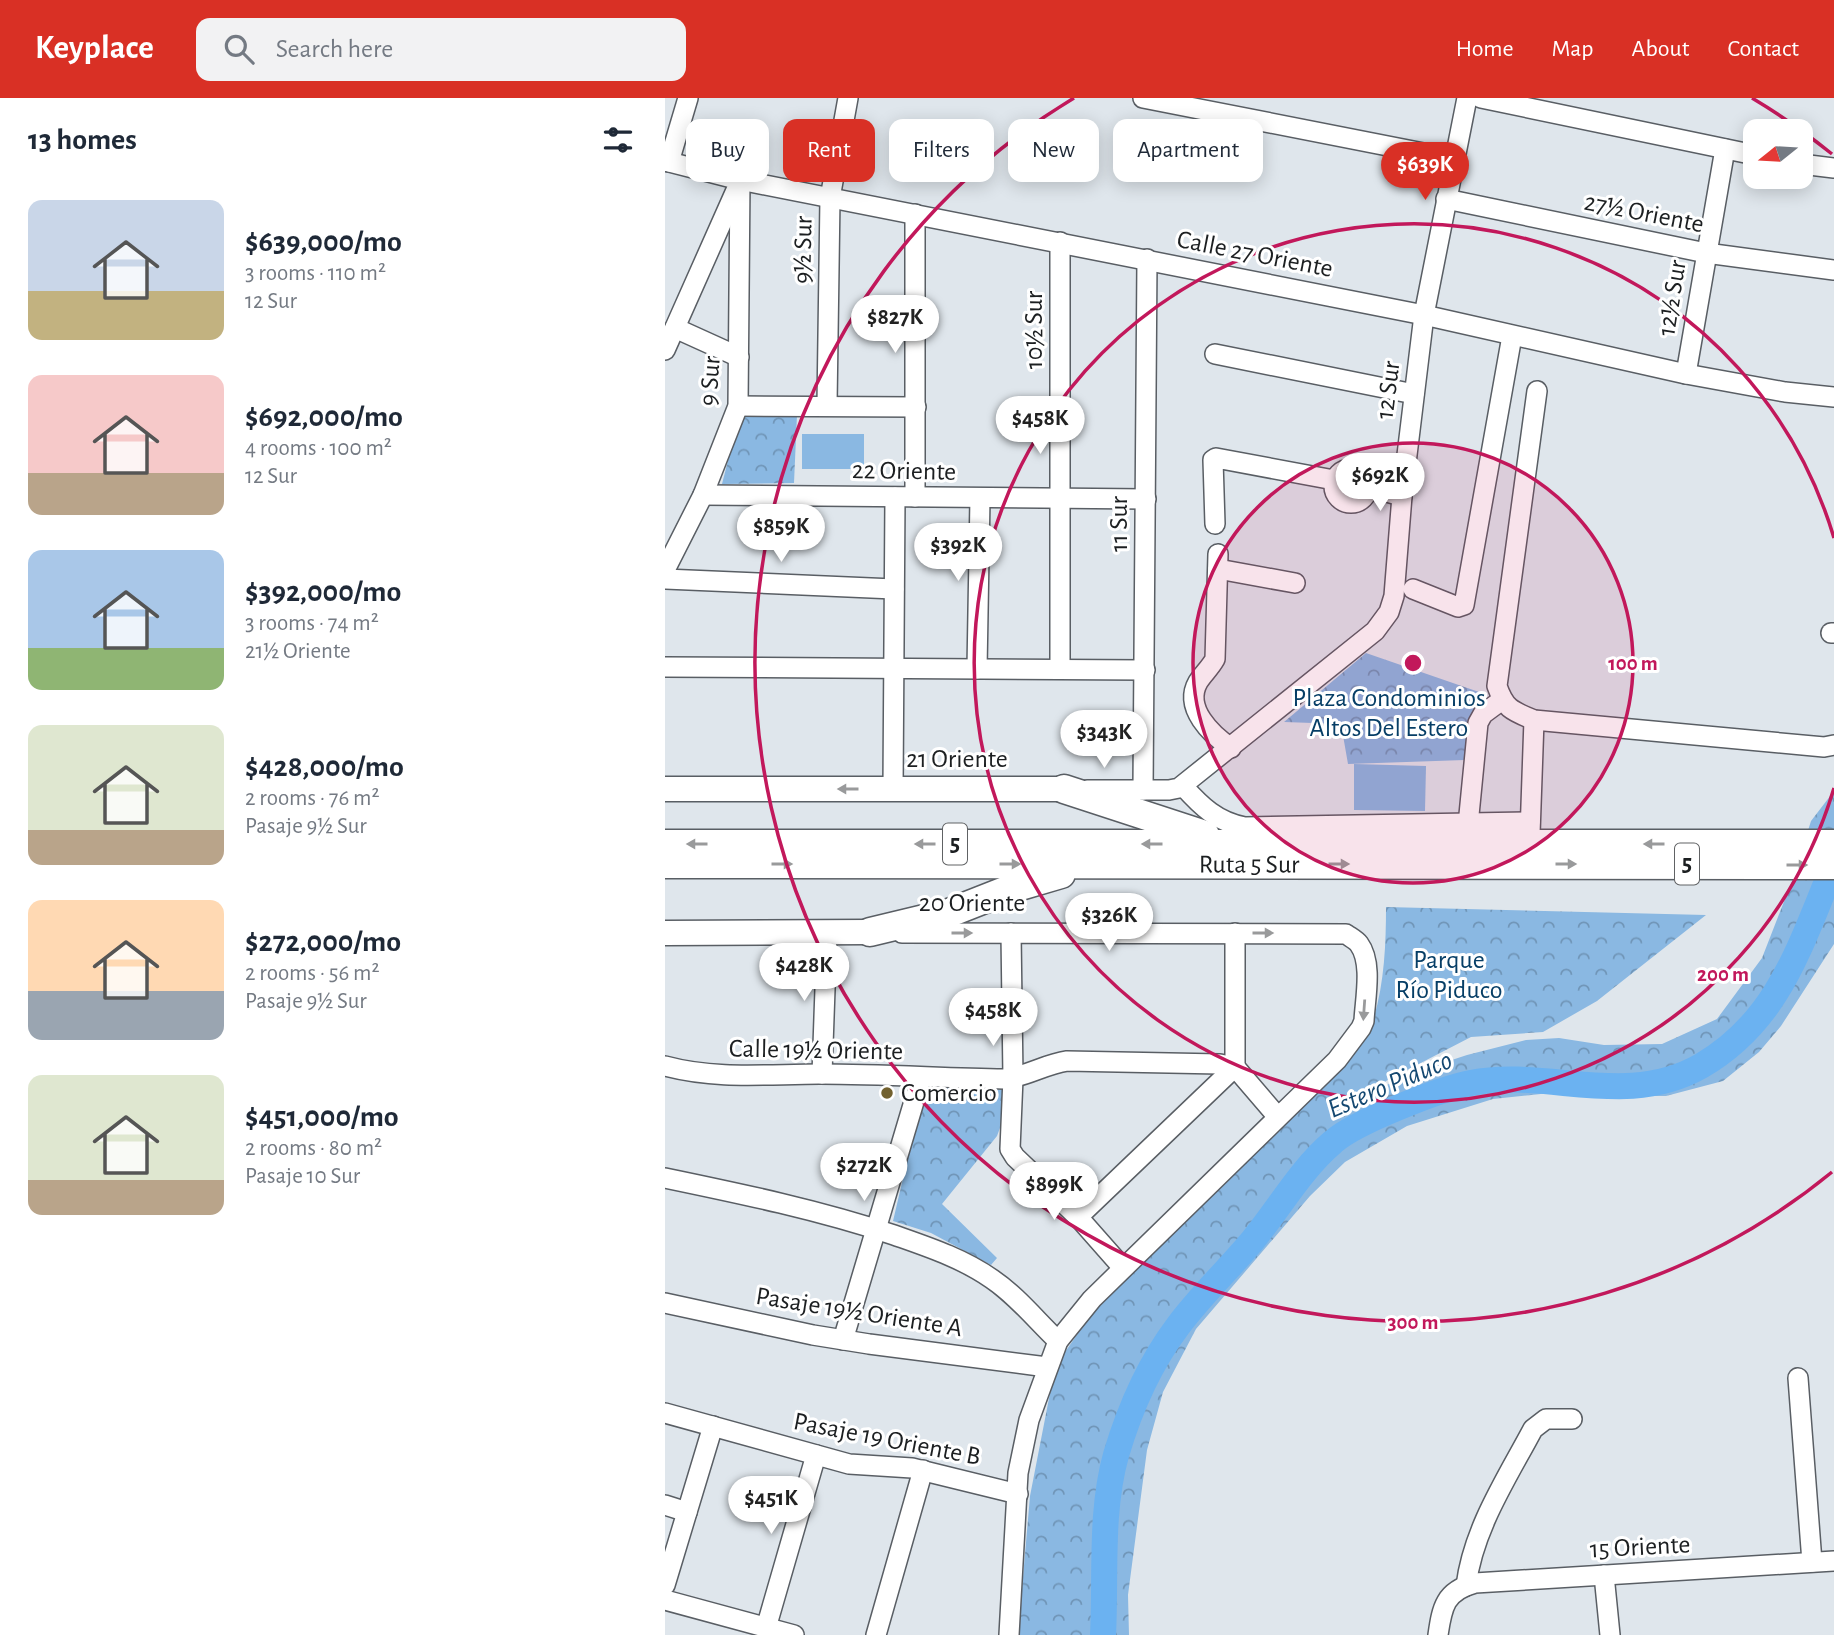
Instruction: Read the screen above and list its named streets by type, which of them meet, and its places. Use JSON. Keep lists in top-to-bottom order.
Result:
{
  "streets": {
    "highway": ["5", "Ruta 5 Sur"],
    "main road": ["21 Oriente", "20 Oriente"],
    "street": [
      "27½ Oriente",
      "9½ Sur",
      "Calle 27 Oriente",
      "12½ Sur",
      "10½ Sur",
      "9 Sur",
      "12 Sur",
      "22 Oriente",
      "11 Sur",
      "Calle 19½ Oriente",
      "Pasaje 19½ Oriente A",
      "Pasaje 19 Oriente B",
      "15 Oriente"
    ]
  },
  "crossings": [
    ["27½ Oriente", "12½ Sur"],
    ["27½ Oriente", "12 Sur"],
    ["9½ Sur", "Calle 27 Oriente"],
    ["Calle 27 Oriente", "12½ Sur"],
    ["Calle 27 Oriente", "10½ Sur"],
    ["Calle 27 Oriente", "12 Sur"],
    ["Calle 27 Oriente", "11 Sur"],
    ["10½ Sur", "22 Oriente"],
    ["9 Sur", "22 Oriente"],
    ["22 Oriente", "11 Sur"],
    ["11 Sur", "21 Oriente"]
  ],
  "one_way": ["21 Oriente"],
  "water": ["Estero Piduco"],
  "parks": ["Plaza Condominios Altos Del Estero", "Parque Río Piduco"],
  "places": ["Comercio"],
  "north": "left",
  "page": {
    "header": "Keyplace",
    "search": "Search here",
    "nav": [
      "Home",
      "Map",
      "About",
      "Contact"
    ],
    "heading": "13 homes",
    "chip": [
      "Buy",
      "Rent",
      "Filters",
      "New",
      "Apartment"
    ],
    "price": [
      "$639K",
      "$827K",
      "$458K",
      "$692K",
      "$859K",
      "$392K",
      "$343K",
      "$326K",
      "$428K",
      "$458K",
      "$272K",
      "$899K",
      "$451K"
    ],
    "list": [
      {
        "name": "$639,000/mo",
        "note": "3 rooms · 110 m² · 12 Sur"
      },
      {
        "name": "$692,000/mo",
        "note": "4 rooms · 100 m² · 12 Sur"
      },
      {
        "name": "$392,000/mo",
        "note": "3 rooms · 74 m² · 21½ Oriente"
      },
      {
        "name": "$428,000/mo",
        "note": "2 rooms · 76 m² · Pasaje 9½ Sur"
      },
      {
        "name": "$272,000/mo",
        "note": "2 rooms · 56 m² · Pasaje 9½ Sur"
      },
      {
        "name": "$451,000/mo",
        "note": "2 rooms · 80 m² · Pasaje 10 Sur"
      }
    ]
  },
  "rings": ["100 m", "200 m", "300 m"]
}
